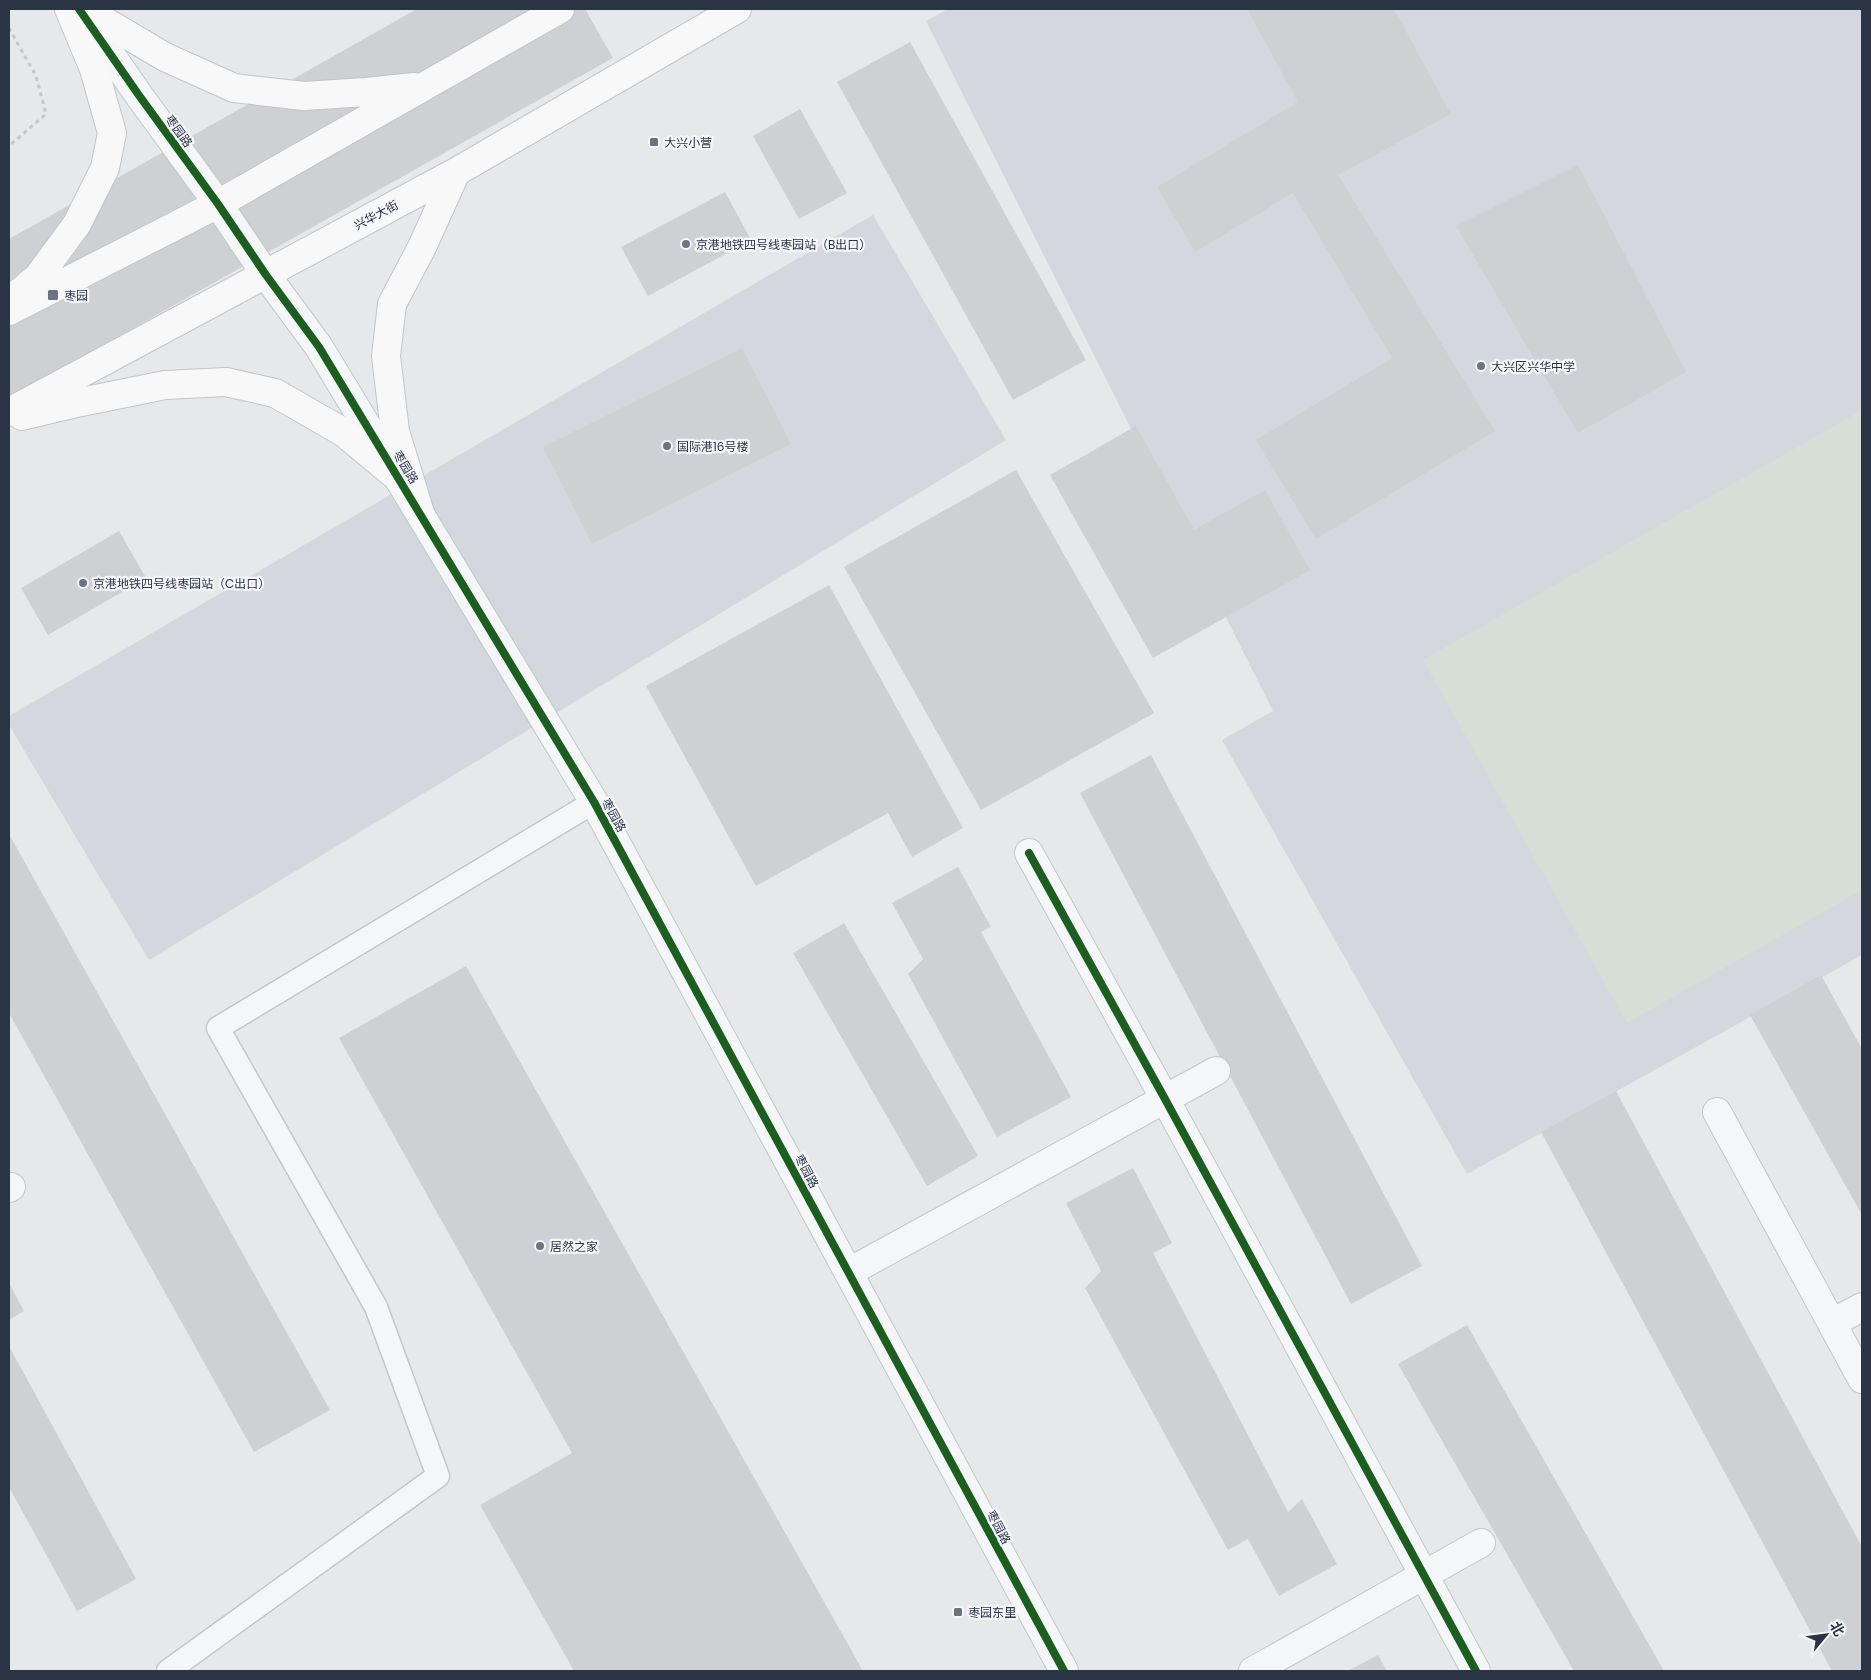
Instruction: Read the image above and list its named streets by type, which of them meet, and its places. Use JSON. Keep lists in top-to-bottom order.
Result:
{
  "streets": {
    "main road": ["兴华大街"],
    "street": ["枣园路"]
  },
  "crossings": [
    ["枣园路", "兴华大街"]
  ],
  "places": {
    "transit": ["大兴小营", "枣园", "枣园东里"],
    "other": [
      "京港地铁四号线枣园站（B出口）",
      "大兴区兴华中学",
      "国际港16号楼",
      "京港地铁四号线枣园站（C出口）",
      "居然之家"
    ]
  },
  "north": "top right"
}
